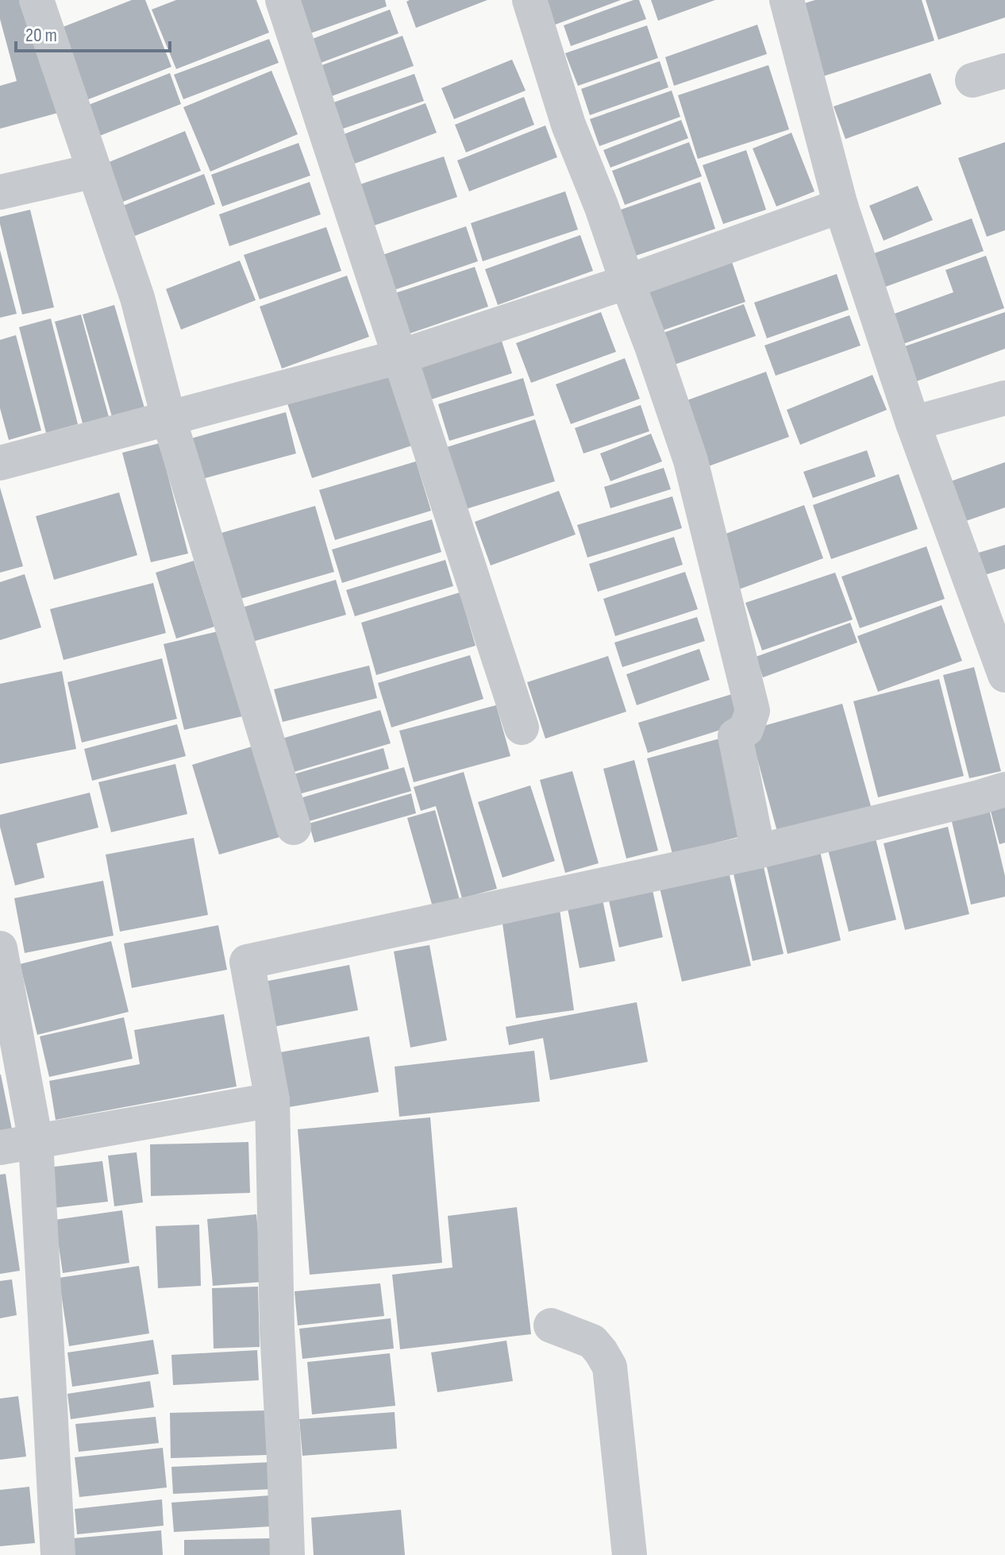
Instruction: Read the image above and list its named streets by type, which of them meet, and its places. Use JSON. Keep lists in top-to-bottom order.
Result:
{
  "scale_bar": "20 m"
}
